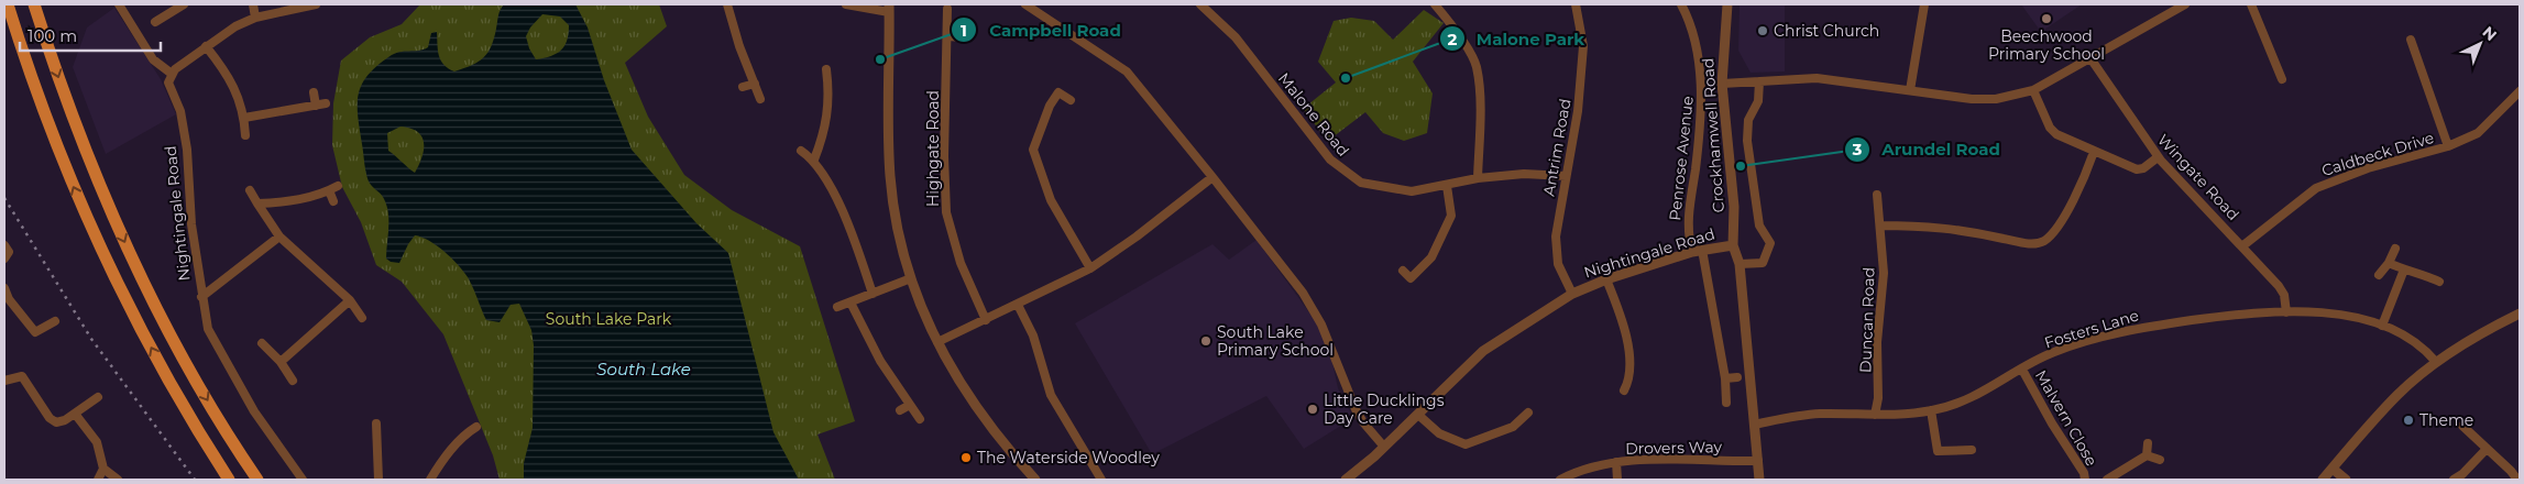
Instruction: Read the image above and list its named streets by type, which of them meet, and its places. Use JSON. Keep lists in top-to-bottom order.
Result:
{
  "streets": {
    "street": [
      "Malone Road",
      "Crockhamwell Road",
      "Antrim Road",
      "Highgate Road",
      "Caldbeck Drive",
      "Penrose Avenue",
      "Wingate Road",
      "Nightingale Road",
      "Duncan Road",
      "Fosters Lane",
      "Malvern Close",
      "Drovers Way"
    ]
  },
  "crossings": [
    ["Malone Road", "Antrim Road"],
    ["Crockhamwell Road", "Nightingale Road"],
    ["Crockhamwell Road", "Fosters Lane"],
    ["Crockhamwell Road", "Drovers Way"],
    ["Antrim Road", "Nightingale Road"],
    ["Caldbeck Drive", "Wingate Road"],
    ["Penrose Avenue", "Nightingale Road"],
    ["Wingate Road", "Fosters Lane"],
    ["Duncan Road", "Fosters Lane"],
    ["Fosters Lane", "Malvern Close"]
  ],
  "water": ["South Lake"],
  "parks": ["South Lake Park"],
  "places": [
    "Beechwood Primary School",
    "Christ Church",
    "Campbell Road",
    "Malone Park",
    "Arundel Road",
    "South Lake Primary School",
    "Little Ducklings Day Care",
    "Theme",
    "The Waterside Woodley"
  ],
  "scale_bar": "100 m",
  "north": "top right"
}
